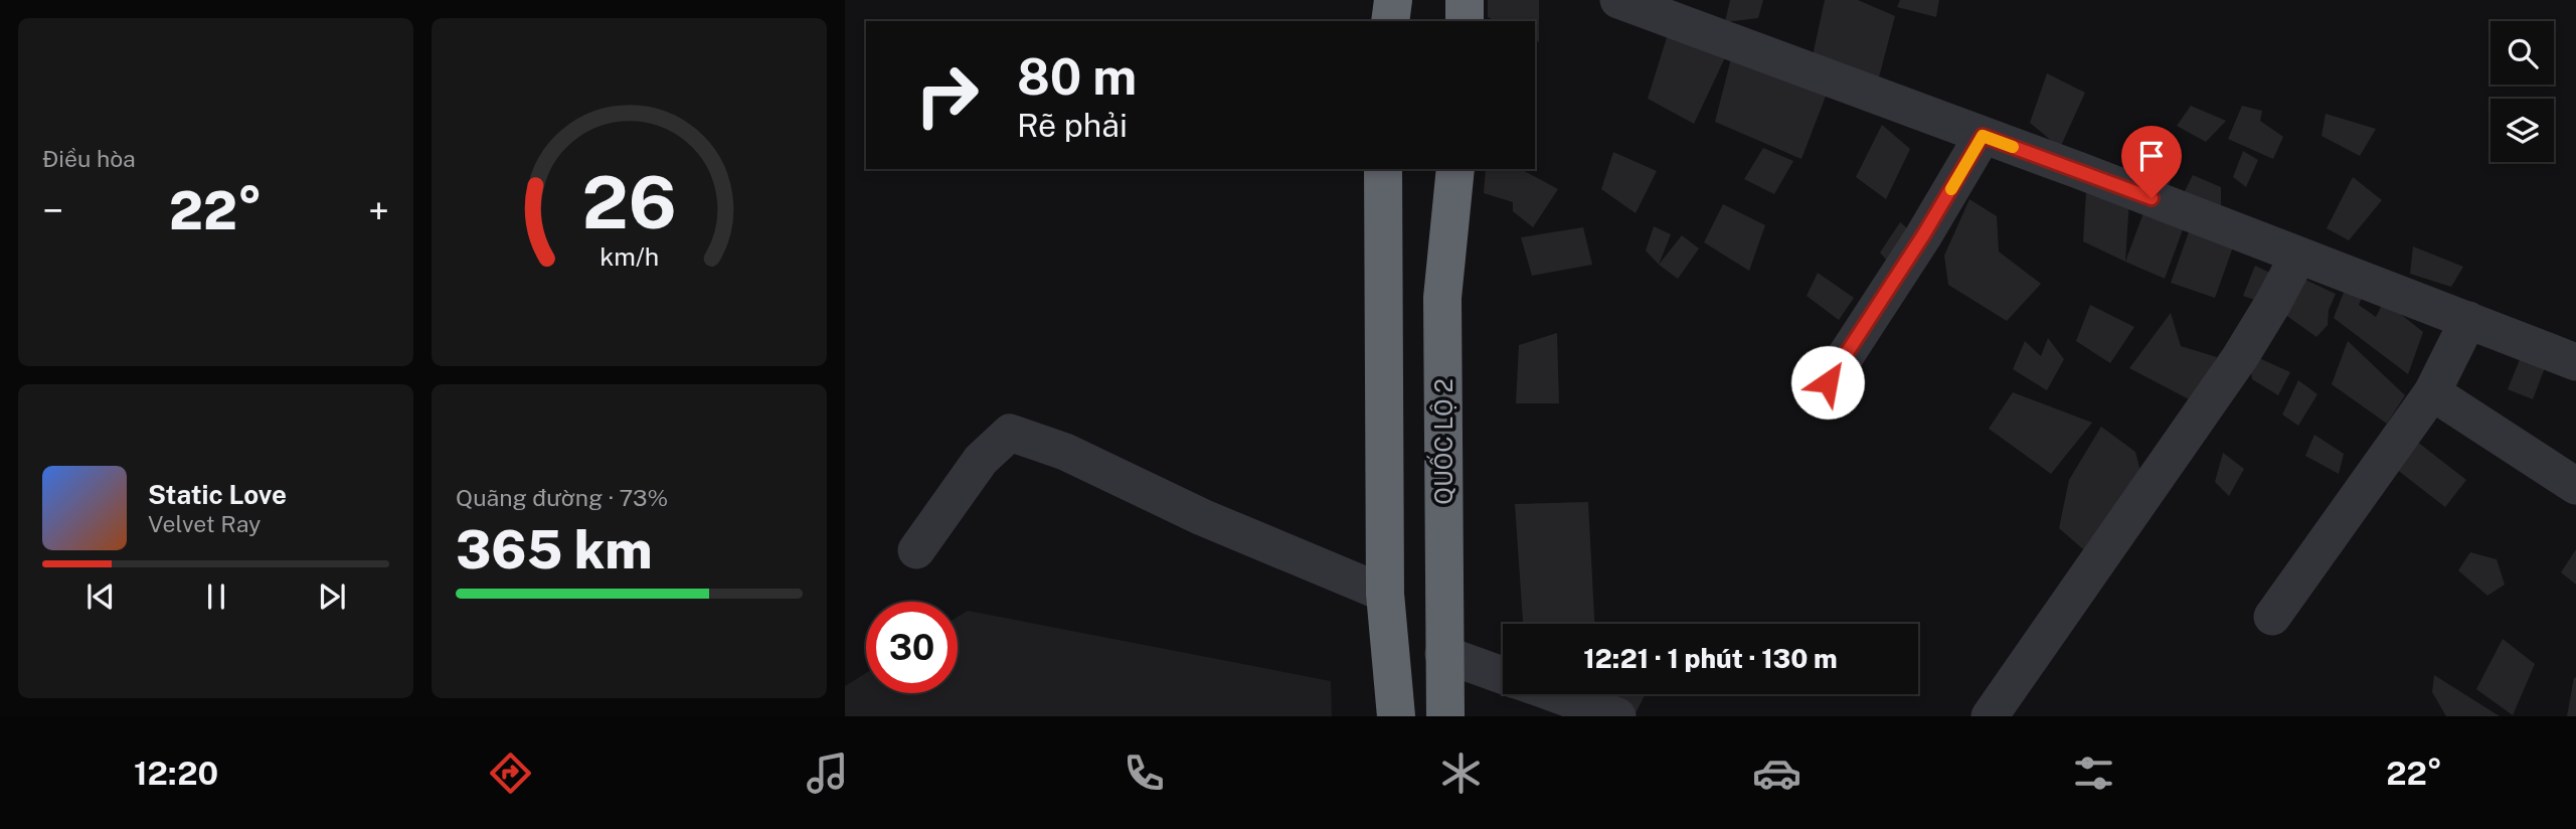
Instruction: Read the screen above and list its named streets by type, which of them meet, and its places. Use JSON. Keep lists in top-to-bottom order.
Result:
{
  "streets": {
    "highway": ["QUỐC LỘ 2"]
  },
  "page": {
    "tile": [
      "Điều hòa",
      ["Quãng đường · 73%", "365 km"]
    ],
    "turn": ["80 m", "Rẽ phải"],
    "heat": ["−", "22°", "+"],
    "song": ["Static Love", "Velvet Ray"],
    "limit": "30",
    "trip": "12:21 · 1 phút · 130 m",
    "tabs": ["12:20", "22°"],
    "gauge": ["26", "km/h"]
  }
}
